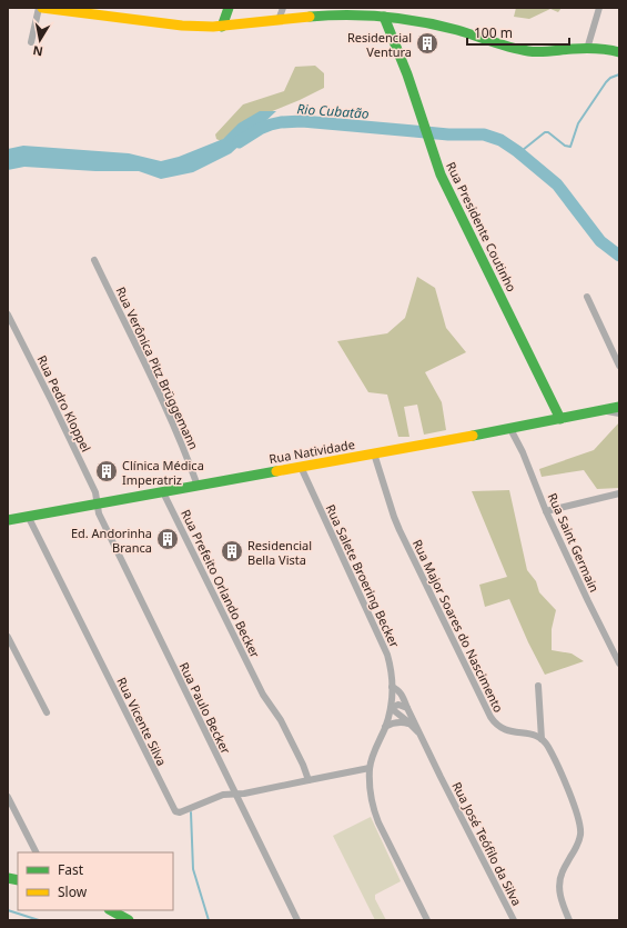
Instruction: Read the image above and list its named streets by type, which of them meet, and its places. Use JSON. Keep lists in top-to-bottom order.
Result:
{
  "streets": {
    "main road": ["Rua Presidente Coutinho", "Rua Natividade"],
    "street": [
      "Rua Verônica Pitz Brüggemann",
      "Rua Pedro Kloppel",
      "Rua Saint Germain",
      "Rua Salete Broering Becker",
      "Rua Prefeito Orlando Becker",
      "Rua Major Soares do Nascimento",
      "Rua Paulo Becker",
      "Rua Vicente Silva",
      "Rua José Teófilo da Silva"
    ]
  },
  "crossings": [
    ["Rua Presidente Coutinho", "Rua Natividade"],
    ["Rua Verônica Pitz Brüggemann", "Rua Natividade"],
    ["Rua Pedro Kloppel", "Rua Natividade"],
    ["Rua Pedro Kloppel", "Rua Paulo Becker"],
    ["Rua Natividade", "Rua Saint Germain"],
    ["Rua Natividade", "Rua Salete Broering Becker"],
    ["Rua Natividade", "Rua Prefeito Orlando Becker"],
    ["Rua Natividade", "Rua Major Soares do Nascimento"],
    ["Rua Natividade", "Rua Paulo Becker"],
    ["Rua Natividade", "Rua Vicente Silva"],
    ["Rua Salete Broering Becker", "Rua Vicente Silva"],
    ["Rua Salete Broering Becker", "Rua José Teófilo da Silva"],
    ["Rua Prefeito Orlando Becker", "Rua Vicente Silva"],
    ["Rua Paulo Becker", "Rua Vicente Silva"]
  ],
  "water": ["Rio Cubatão"],
  "places": {
    "building": [
      "Residencial Ventura",
      "Clínica Médica Imperatriz",
      "Ed. Andorinha Branca",
      "Residencial Bella Vista"
    ]
  },
  "legend": ["Fast", "Slow"],
  "scale_bar": "100 m",
  "north": "bottom"
}
